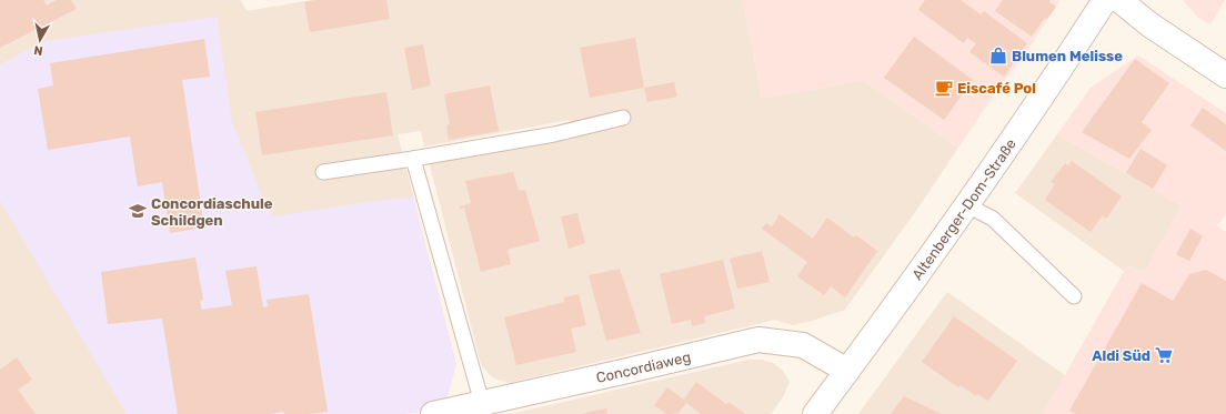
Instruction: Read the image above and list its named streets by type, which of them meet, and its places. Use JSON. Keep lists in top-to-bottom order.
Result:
{
  "streets": {
    "main road": ["Altenberger-Dom-Straße", "Concordiaweg"]
  },
  "crossings": [
    ["Altenberger-Dom-Straße", "Concordiaweg"]
  ],
  "places": {
    "shop": ["Blumen Melisse"],
    "cafe": ["Eiscafé Pol"],
    "school or university": ["Concordiaschule Schildgen"],
    "supermarket": ["Aldi Süd"]
  },
  "north": "bottom"
}
